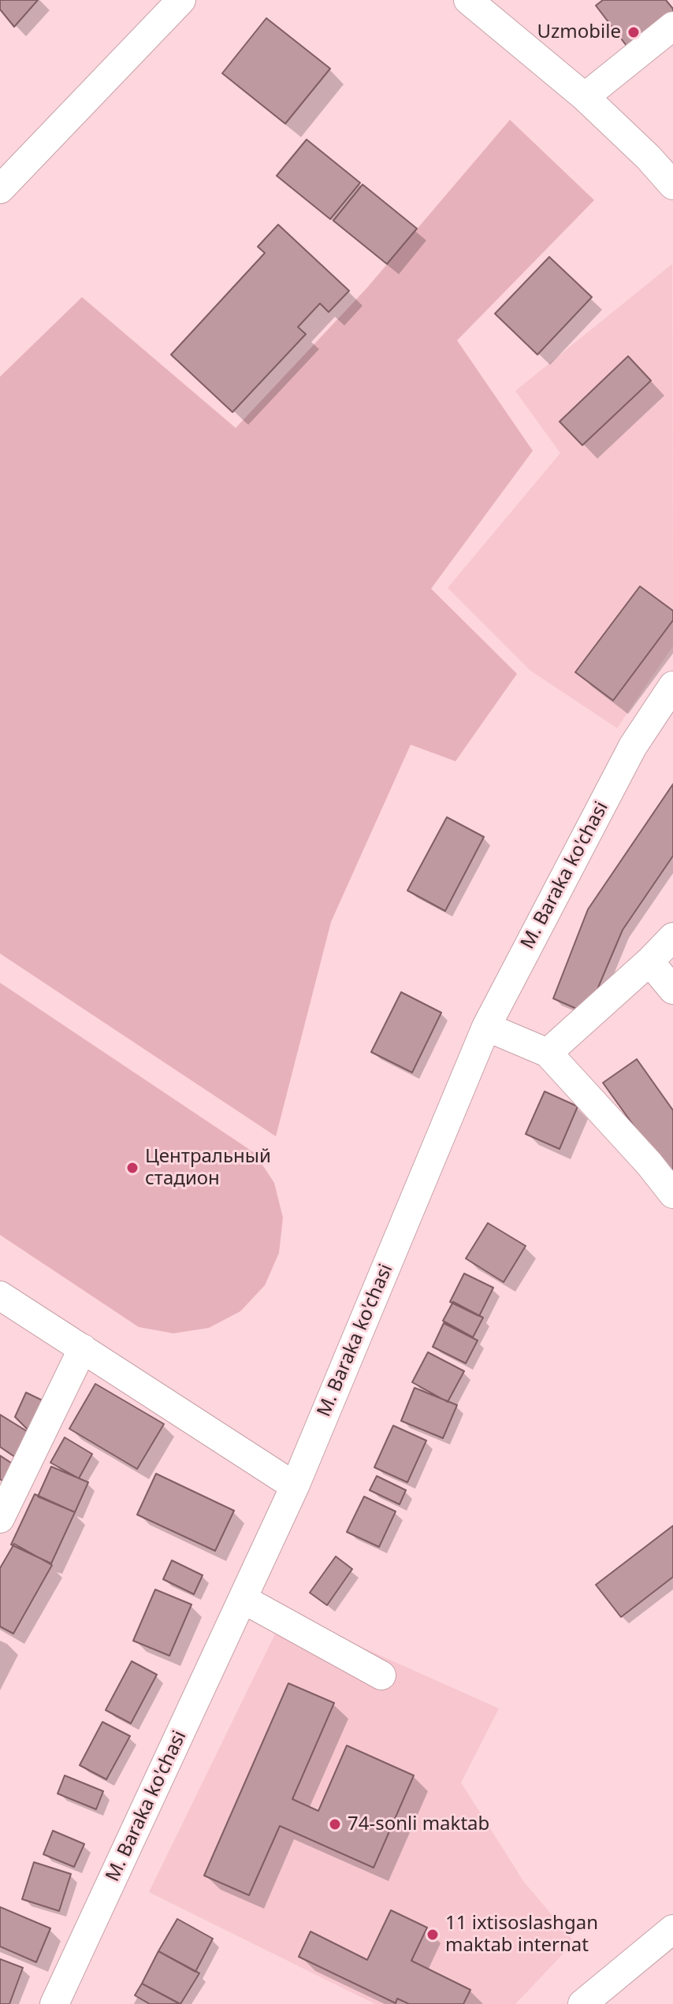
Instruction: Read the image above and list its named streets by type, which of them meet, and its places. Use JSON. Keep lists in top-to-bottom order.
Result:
{
  "streets": {
    "street": ["M. Baraka ko'chasi"]
  },
  "places": [
    "Uzmobile",
    "Центральный стадион",
    "74-sonli maktab",
    "11 ixtisoslashgan maktab internat"
  ]
}
